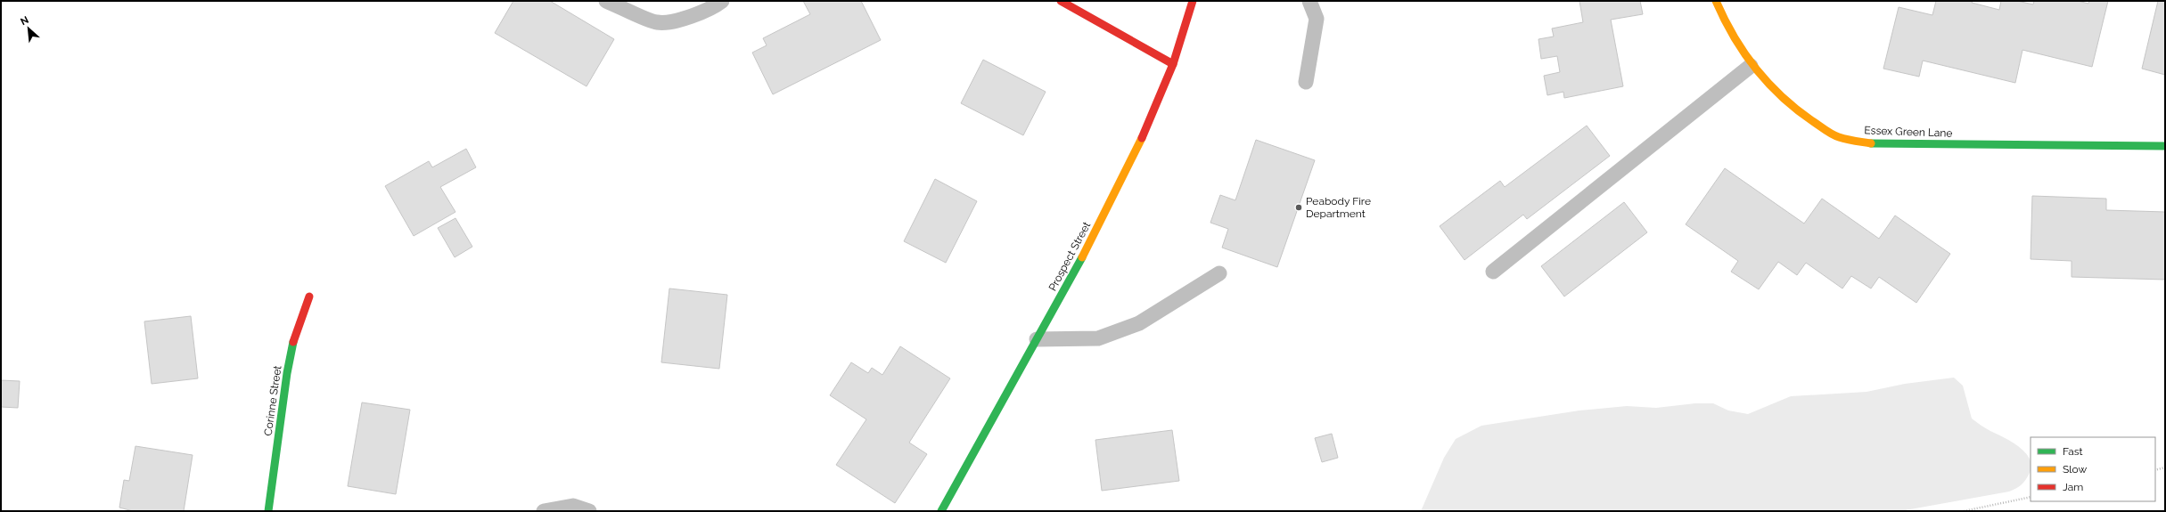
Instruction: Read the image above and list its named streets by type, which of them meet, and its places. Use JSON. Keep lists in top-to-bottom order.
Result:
{
  "streets": {
    "street": ["Essex Green Lane", "Prospect Street", "Corinne Street"]
  },
  "places": ["Peabody Fire Department"],
  "legend": ["Fast", "Slow", "Jam"],
  "north": "top left"
}
